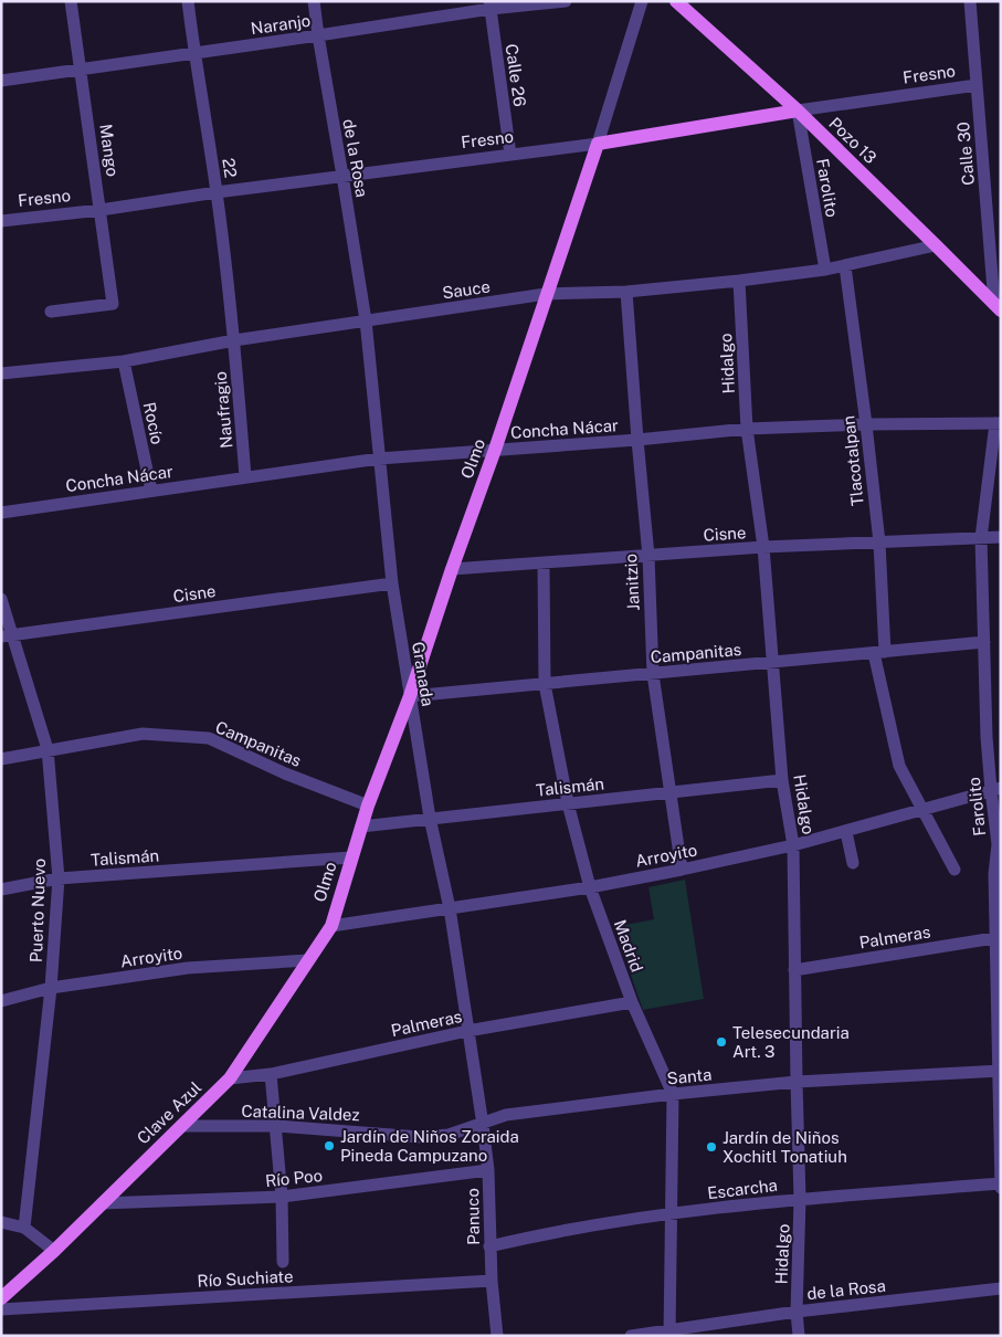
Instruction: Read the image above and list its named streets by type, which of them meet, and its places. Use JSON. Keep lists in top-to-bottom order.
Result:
{
  "streets": {
    "main road": [
      "Fresno",
      "Pozo 13",
      "Olmo",
      "Clave Azul"
    ],
    "street": [
      "Naranjo",
      "Calle 26",
      "Mango",
      "Calle 30",
      "de la Rosa",
      "22",
      "Farolito",
      "Sauce",
      "Hidalgo",
      "Naufragio",
      "Rocío",
      "Concha Nácar",
      "Tlacotalpan",
      "Cisne",
      "Janitzio",
      "Campanitas",
      "Granada",
      "Talismán",
      "Arroyito",
      "Puerto Nuevo",
      "Palmeras",
      "Madrid",
      "Santa",
      "Catalina Valdez",
      "Río Poo",
      "Escarcha",
      "Panuco",
      "Río Suchiate"
    ]
  },
  "crossings": [
    ["Naranjo", "Calle 26"],
    ["Naranjo", "Mango"],
    ["Naranjo", "de la Rosa"],
    ["Naranjo", "22"],
    ["Fresno", "Calle 26"],
    ["Fresno", "Pozo 13"],
    ["Fresno", "Mango"],
    ["Fresno", "Calle 30"],
    ["Fresno", "de la Rosa"],
    ["Fresno", "22"],
    ["Fresno", "Farolito"],
    ["Fresno", "Olmo"],
    ["Pozo 13", "Calle 30"],
    ["Pozo 13", "Farolito"],
    ["Pozo 13", "Sauce"],
    ["de la Rosa", "Sauce"],
    ["de la Rosa", "Hidalgo"],
    ["de la Rosa", "Granada"],
    ["de la Rosa", "Madrid"],
    ["22", "Sauce"],
    ["22", "Naufragio"],
    ["Farolito", "Sauce"],
    ["Farolito", "Concha Nácar"],
    ["Farolito", "Cisne"],
    ["Farolito", "Campanitas"],
    ["Farolito", "Arroyito"],
    ["Farolito", "Palmeras"],
    ["Farolito", "Santa"],
    ["Farolito", "Escarcha"],
    ["Sauce", "Hidalgo"],
    ["Sauce", "Naufragio"],
    ["Sauce", "Rocío"],
    ["Sauce", "Olmo"],
    ["Sauce", "Tlacotalpan"],
    ["Sauce", "Janitzio"],
    ["Sauce", "Granada"],
    ["Hidalgo", "Concha Nácar"],
    ["Hidalgo", "Cisne"],
    ["Hidalgo", "Campanitas"],
    ["Hidalgo", "Talismán"],
    ["Hidalgo", "Arroyito"],
    ["Hidalgo", "Palmeras"],
    ["Hidalgo", "Santa"],
    ["Hidalgo", "Escarcha"],
    ["Naufragio", "Concha Nácar"],
    ["Rocío", "Concha Nácar"],
    ["Concha Nácar", "Olmo"],
    ["Concha Nácar", "Tlacotalpan"],
    ["Concha Nácar", "Janitzio"],
    ["Concha Nácar", "Granada"],
    ["Olmo", "Cisne"],
    ["Olmo", "Campanitas"],
    ["Olmo", "Granada"],
    ["Olmo", "Talismán"],
    ["Olmo", "Arroyito"],
    ["Olmo", "Clave Azul"],
    ["Tlacotalpan", "Cisne"],
    ["Tlacotalpan", "Campanitas"],
    ["Tlacotalpan", "Arroyito"],
    ["Cisne", "Janitzio"],
    ["Cisne", "Granada"],
    ["Cisne", "Puerto Nuevo"],
    ["Cisne", "Madrid"],
    ["Janitzio", "Campanitas"],
    ["Janitzio", "Talismán"],
    ["Janitzio", "Arroyito"],
    ["Campanitas", "Granada"],
    ["Campanitas", "Puerto Nuevo"],
    ["Campanitas", "Madrid"],
    ["Granada", "Talismán"],
    ["Granada", "Arroyito"],
    ["Granada", "Palmeras"],
    ["Granada", "Panuco"],
    ["Talismán", "Puerto Nuevo"],
    ["Talismán", "Madrid"],
    ["Arroyito", "Puerto Nuevo"],
    ["Arroyito", "Madrid"],
    ["Arroyito", "Clave Azul"],
    ["Palmeras", "Madrid"],
    ["Palmeras", "Clave Azul"],
    ["Palmeras", "Panuco"],
    ["Madrid", "Santa"],
    ["Madrid", "Escarcha"],
    ["Santa", "Catalina Valdez"],
    ["Santa", "Panuco"],
    ["Clave Azul", "Catalina Valdez"],
    ["Clave Azul", "Río Poo"],
    ["Catalina Valdez", "Panuco"],
    ["Río Poo", "Panuco"],
    ["Escarcha", "Panuco"],
    ["Panuco", "Río Suchiate"]
  ],
  "places": ["Telesecundaria Art. 3", "Jardín de Niños Zoraida Pineda Campuzano", "Jardín de Niños Xochitl Tonatiuh"]
}
